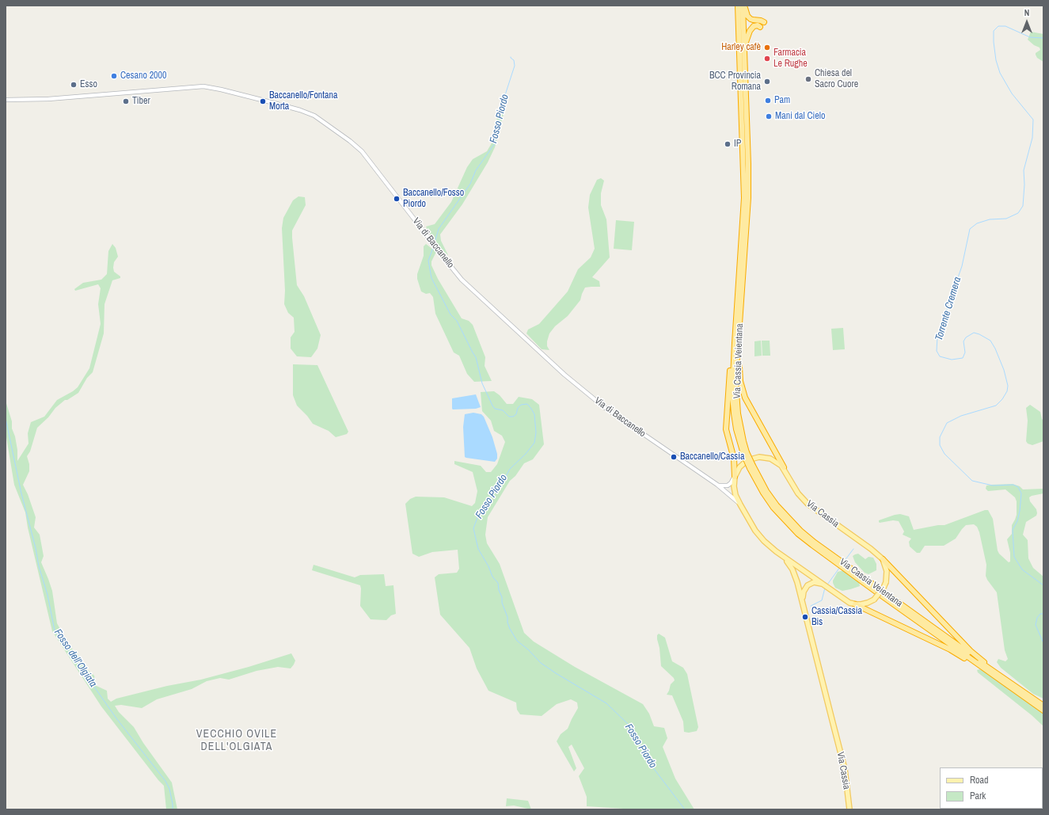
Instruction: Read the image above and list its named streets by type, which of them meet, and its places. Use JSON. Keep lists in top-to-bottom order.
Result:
{
  "streets": {
    "highway": ["Via Cassia Veientana"],
    "main road": ["Via Cassia"],
    "street": ["Via di Baccanello"]
  },
  "crossings": [
    ["Via di Baccanello", "Via Cassia"]
  ],
  "districts": ["VECCHIO OVILE DELL'OLGIATA"],
  "water": ["Fosso Piordo", "Torrente Cremera", "Fosso dell’Olgiata"],
  "places": [
    "Harley cafè",
    "Farmacia Le Rughe",
    "Cesano 2000",
    "Chiesa del Sacro Cuore",
    "BCC Provincia Romana",
    "Esso",
    "Pam",
    "Tiber",
    "Baccanello/Fontana Morta",
    "Mani dal Cielo",
    "IP",
    "Baccanello/Fosso Piordo",
    "Baccanello/Cassia",
    "Cassia/Cassia Bis"
  ],
  "legend": ["Road", "Park"],
  "north": "top"
}
